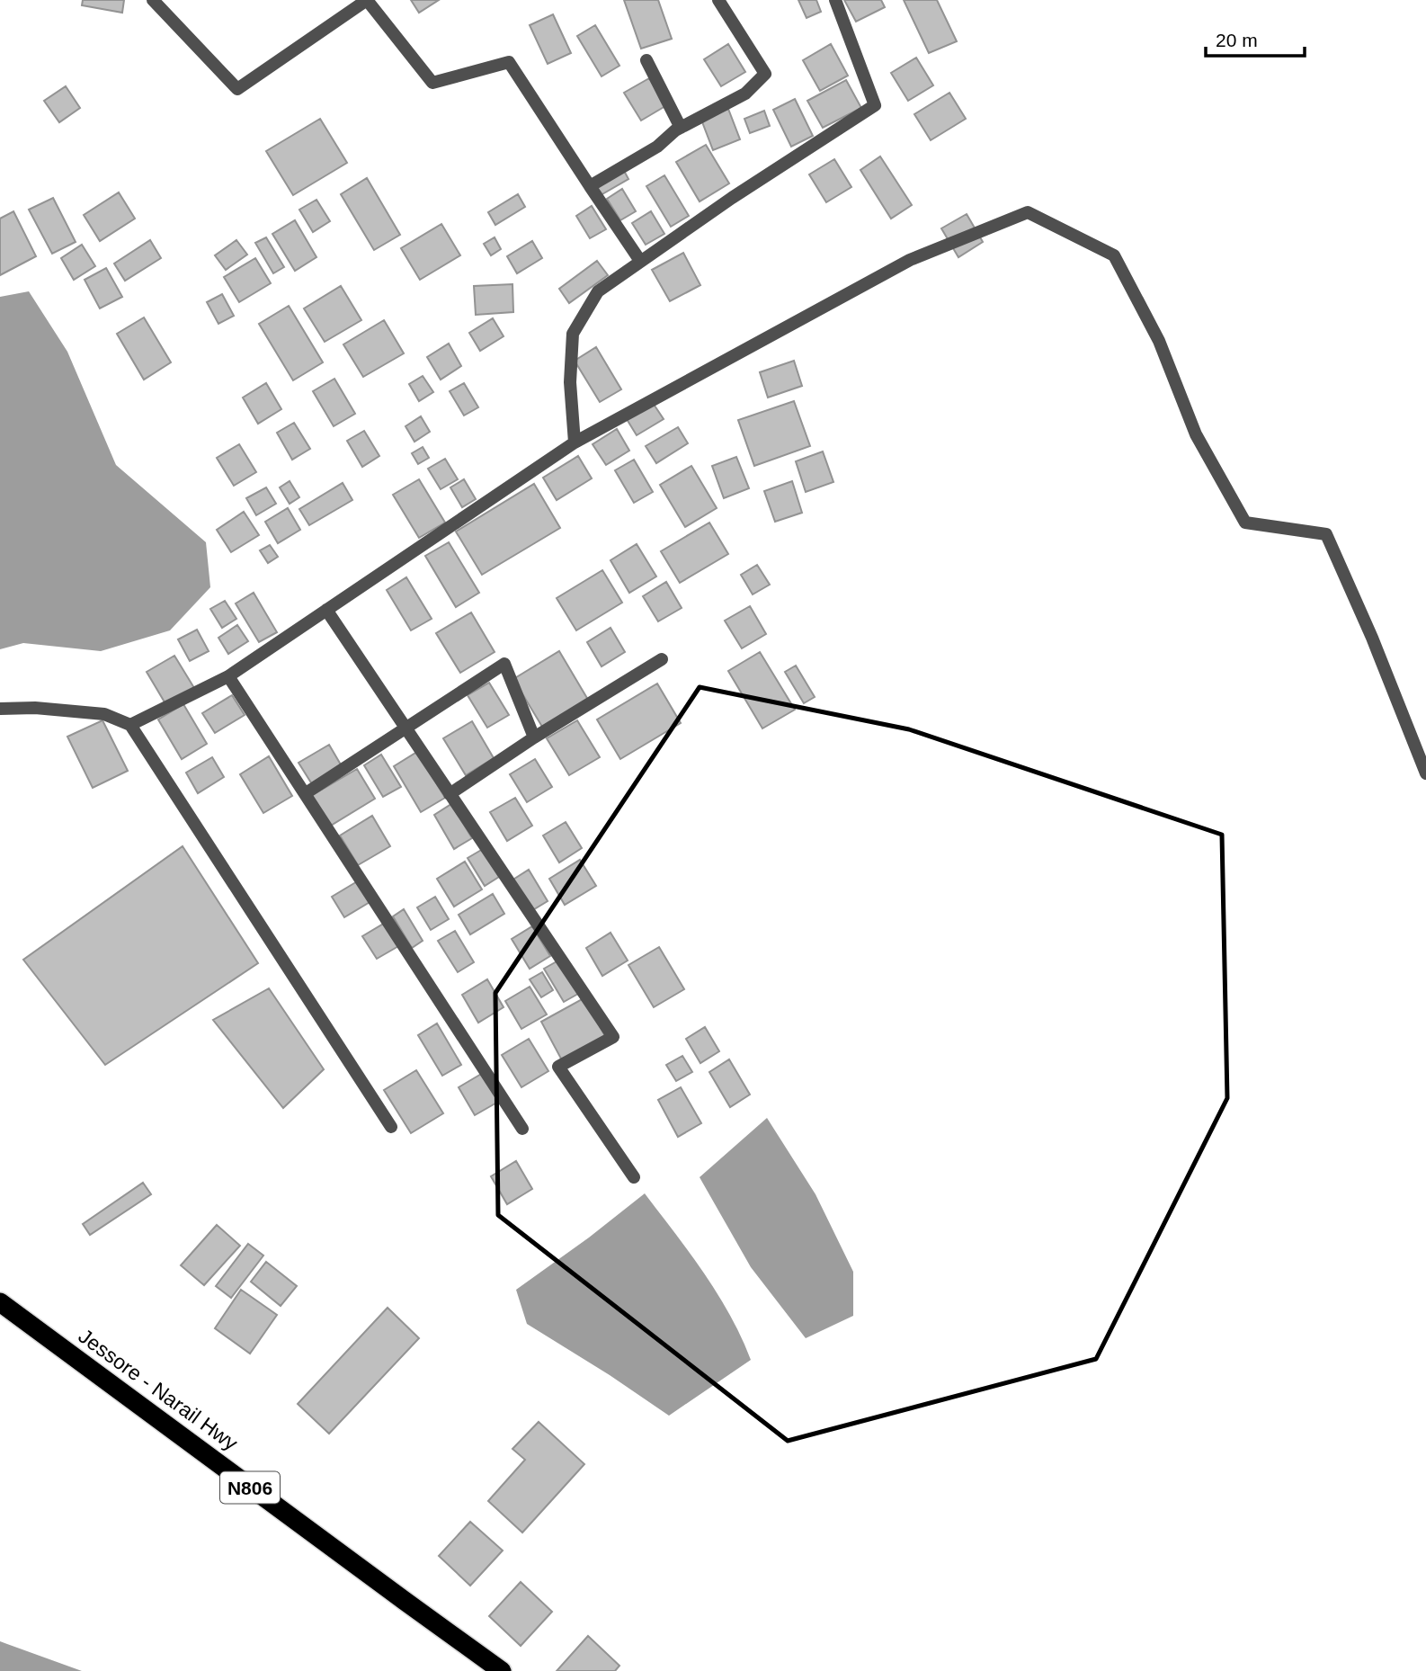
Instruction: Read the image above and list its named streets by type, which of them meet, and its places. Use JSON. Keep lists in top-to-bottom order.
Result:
{
  "streets": {
    "highway": ["Jessore - Narail Hwy", "N806"]
  },
  "scale_bar": "20 m"
}
